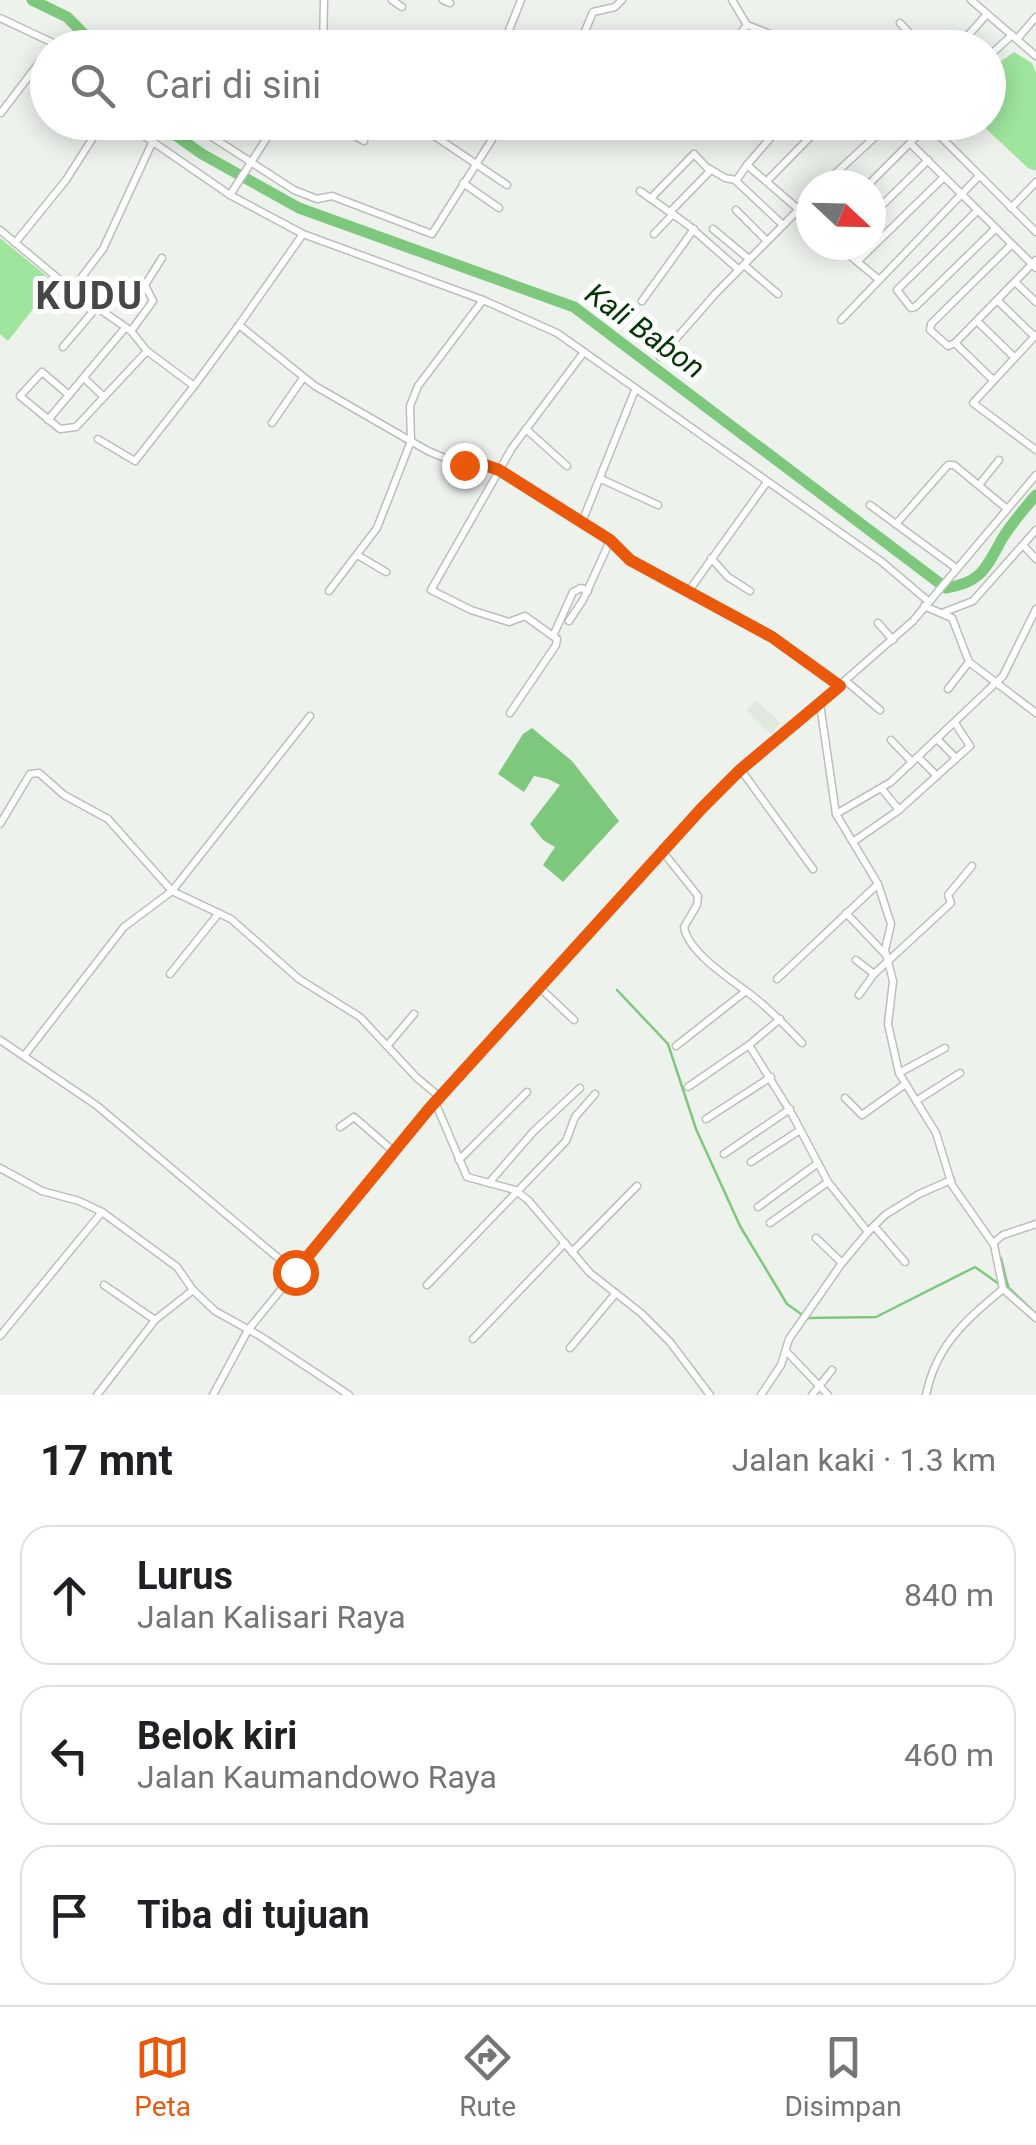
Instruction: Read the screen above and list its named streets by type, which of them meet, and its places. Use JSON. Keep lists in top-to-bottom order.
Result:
{
  "districts": ["KUDU"],
  "water": ["Kali Babon"],
  "north": "right",
  "page": {
    "search": "Cari di sini",
    "heading": ["17 mnt", "Jalan kaki · 1.3 km"],
    "list": [
      ["Lurus", "Jalan Kalisari Raya", "840 m"],
      ["Belok kiri", "Jalan Kaumandowo Raya", "460 m"],
      "Tiba di tujuan"
    ],
    "nav": ["Peta", "Rute", "Disimpan"]
  }
}
